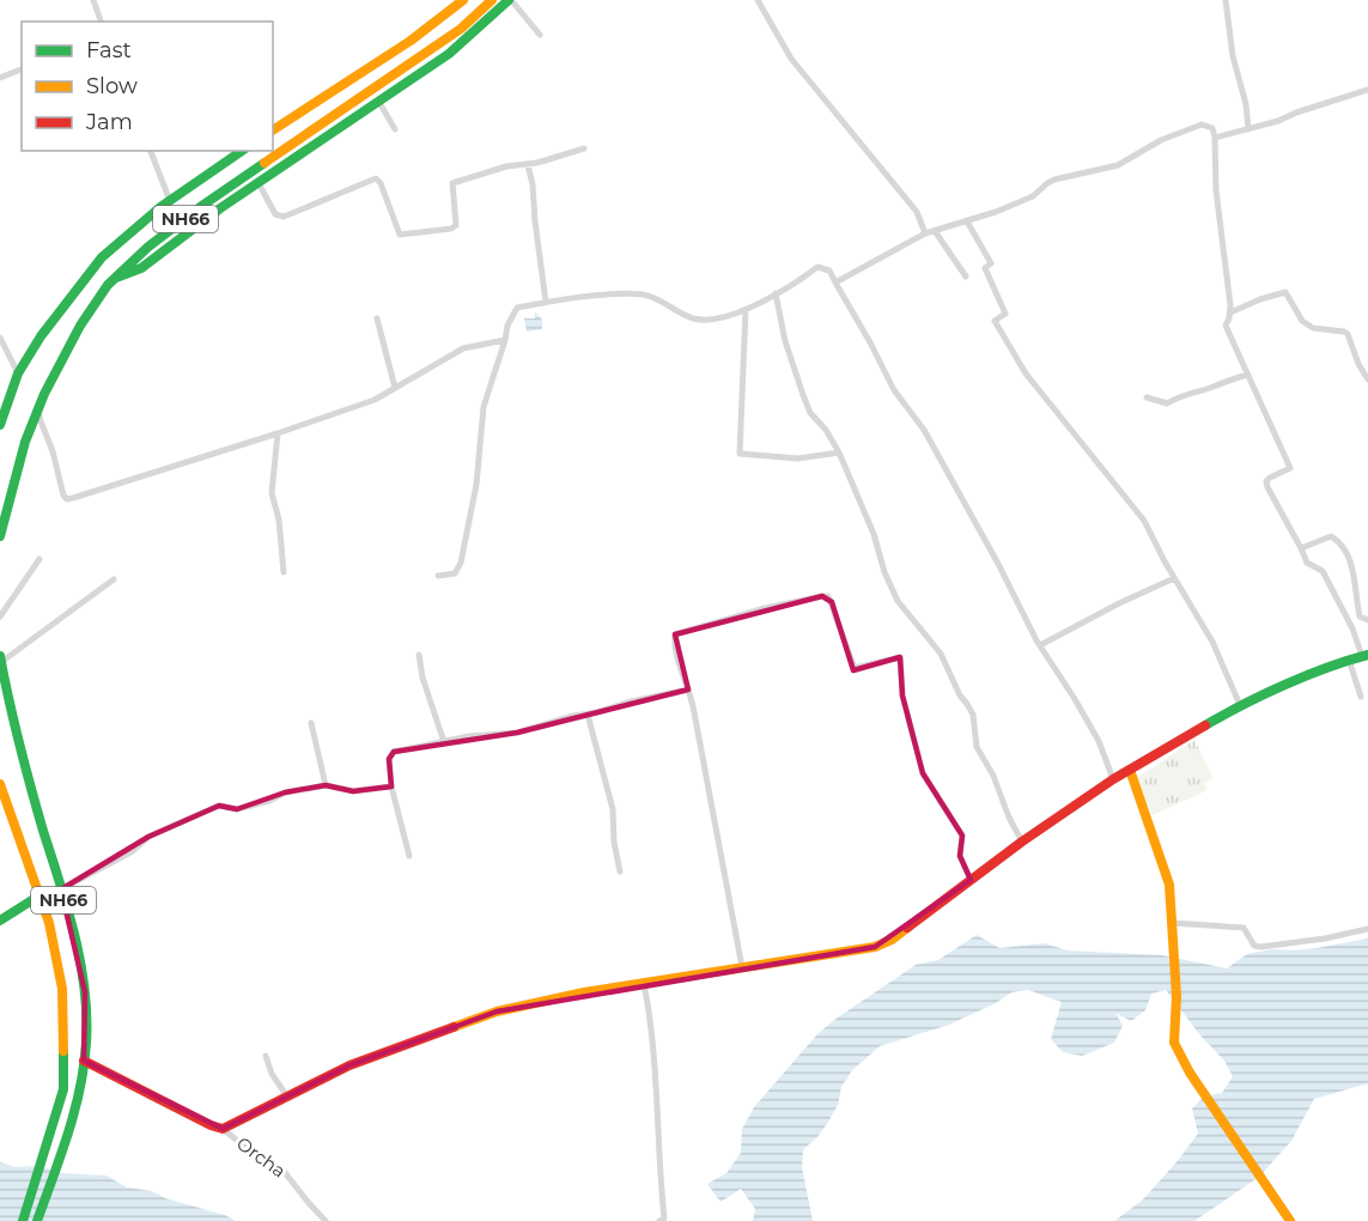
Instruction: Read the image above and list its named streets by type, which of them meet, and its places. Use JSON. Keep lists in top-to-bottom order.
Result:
{
  "streets": {
    "main road": ["NH66"],
    "street": ["Orcha"]
  },
  "legend": ["Fast", "Slow", "Jam"]
}
